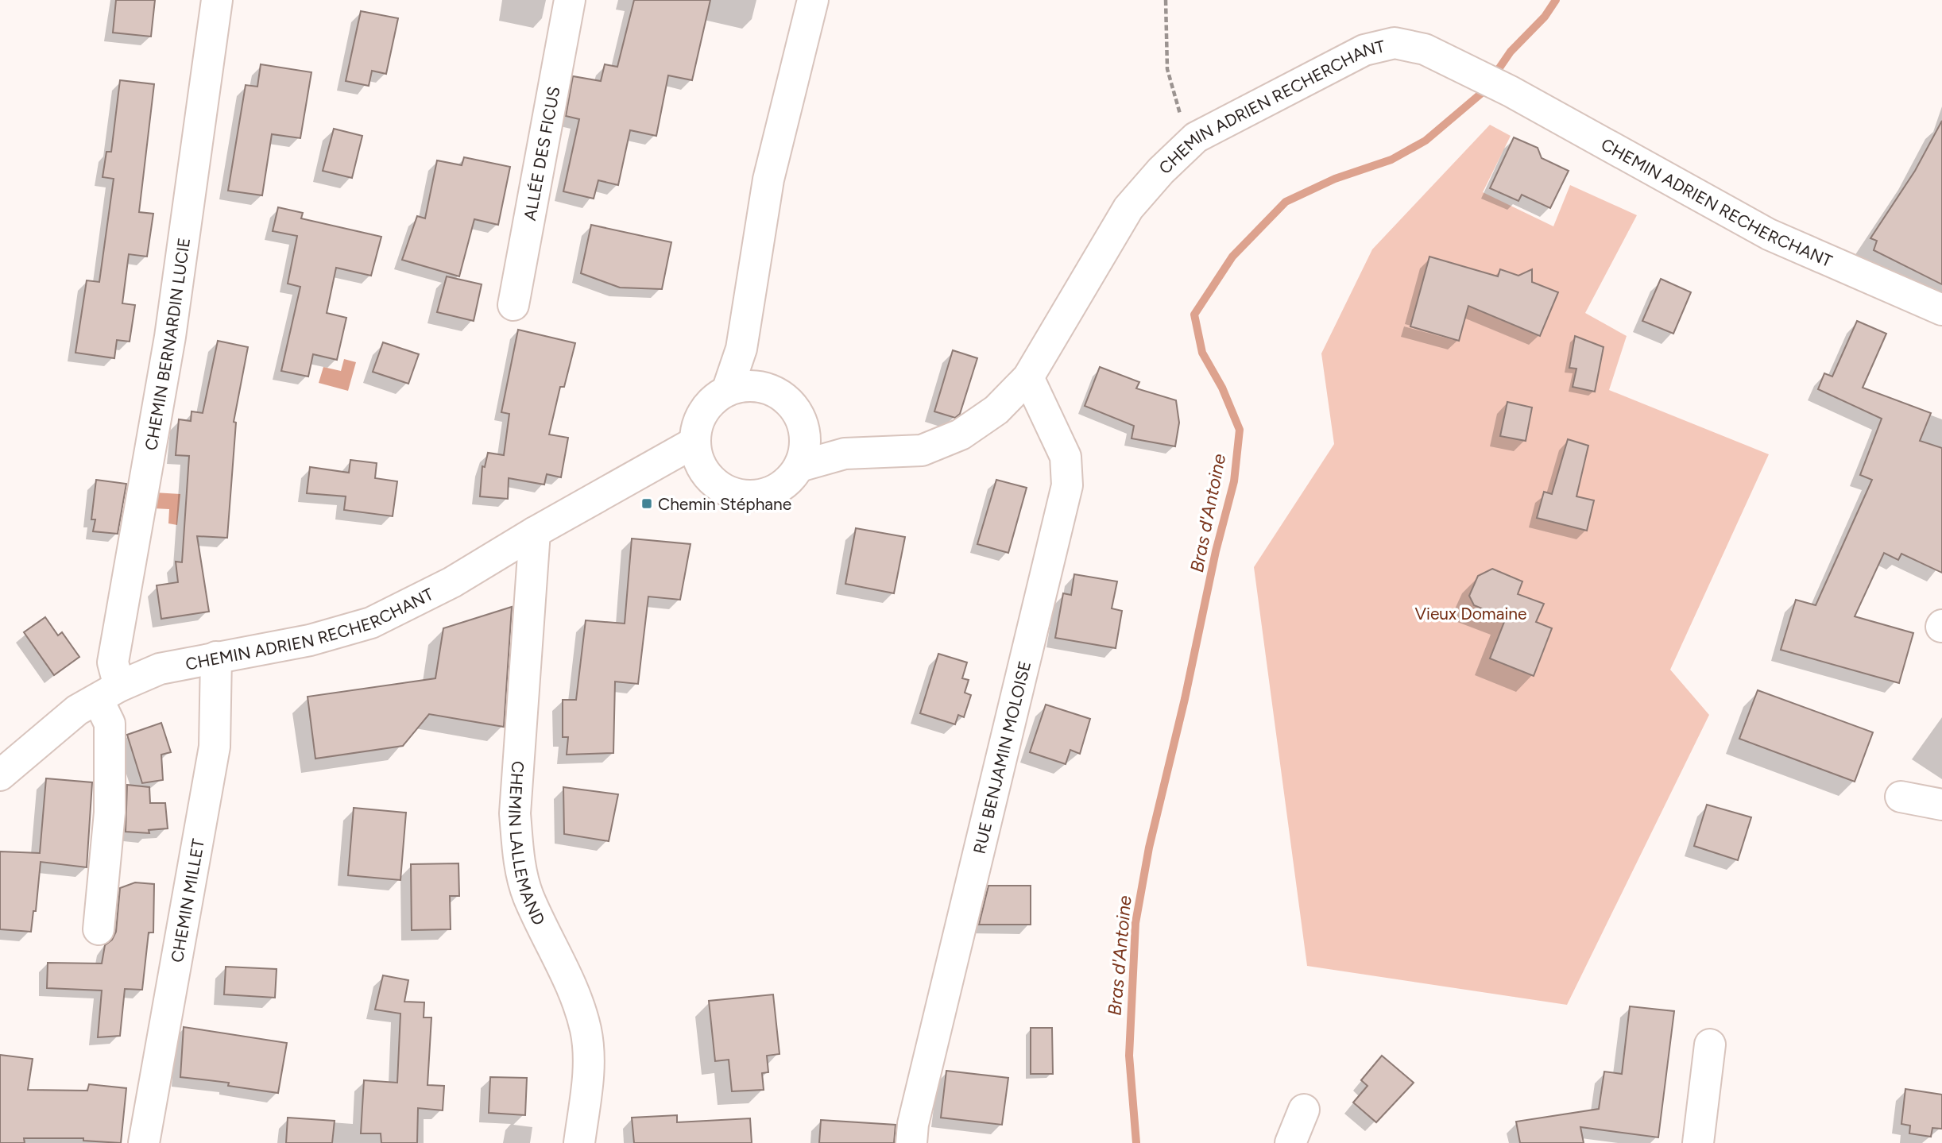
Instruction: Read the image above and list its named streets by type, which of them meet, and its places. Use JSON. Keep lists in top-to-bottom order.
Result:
{
  "streets": {
    "main road": [
      "CHEMIN ADRIEN RECHERCHANT",
      "ALLÉE DES FICUS",
      "CHEMIN BERNARDIN LUCIE",
      "RUE BENJAMIN MOLOISE",
      "CHEMIN LALLEMAND",
      "CHEMIN MILLET"
    ]
  },
  "crossings": [
    ["CHEMIN ADRIEN RECHERCHANT", "CHEMIN BERNARDIN LUCIE"],
    ["CHEMIN ADRIEN RECHERCHANT", "RUE BENJAMIN MOLOISE"],
    ["CHEMIN ADRIEN RECHERCHANT", "CHEMIN LALLEMAND"],
    ["CHEMIN ADRIEN RECHERCHANT", "CHEMIN MILLET"]
  ],
  "water": ["Bras d'Antoine"],
  "parks": ["Vieux Domaine"],
  "places": {
    "transit": ["Chemin Stéphane"]
  }
}
